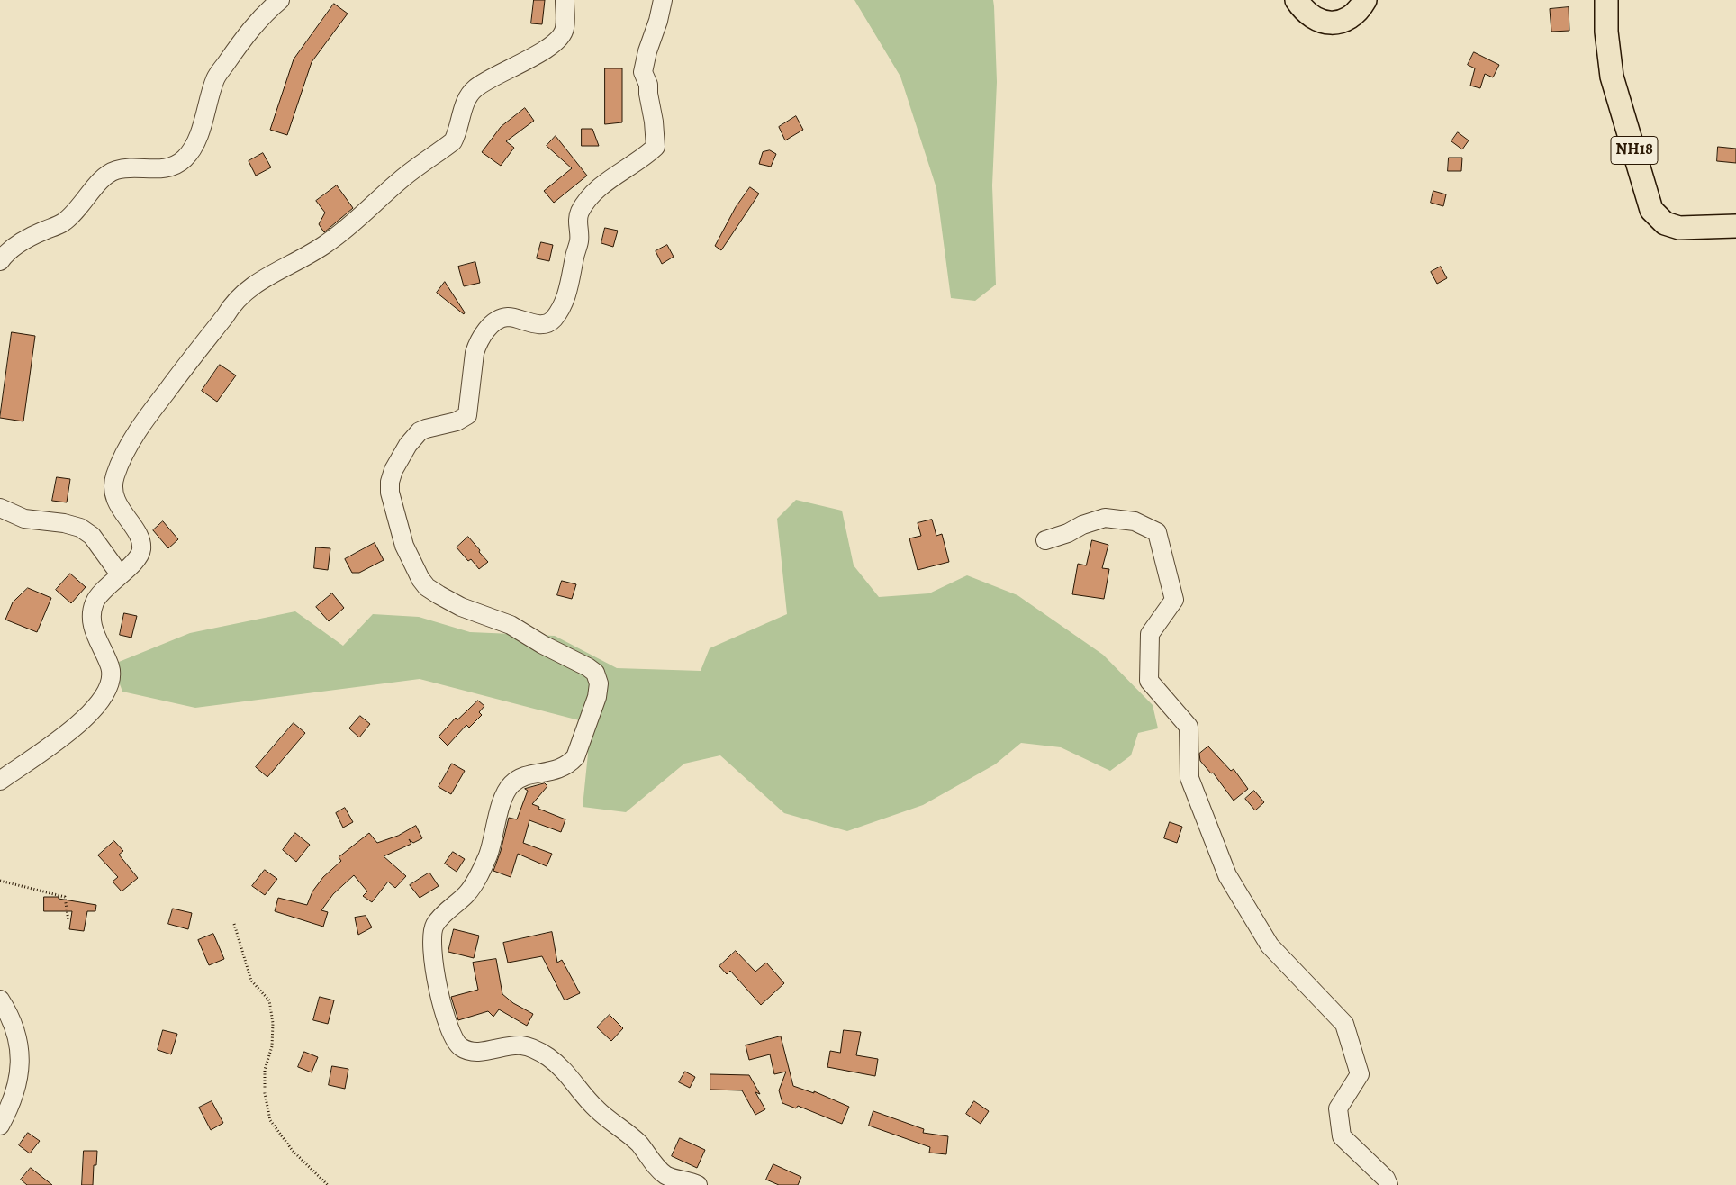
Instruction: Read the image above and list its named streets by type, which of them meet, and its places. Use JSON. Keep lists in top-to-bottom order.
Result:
{
  "streets": {
    "main road": ["NH18"]
  }
}
